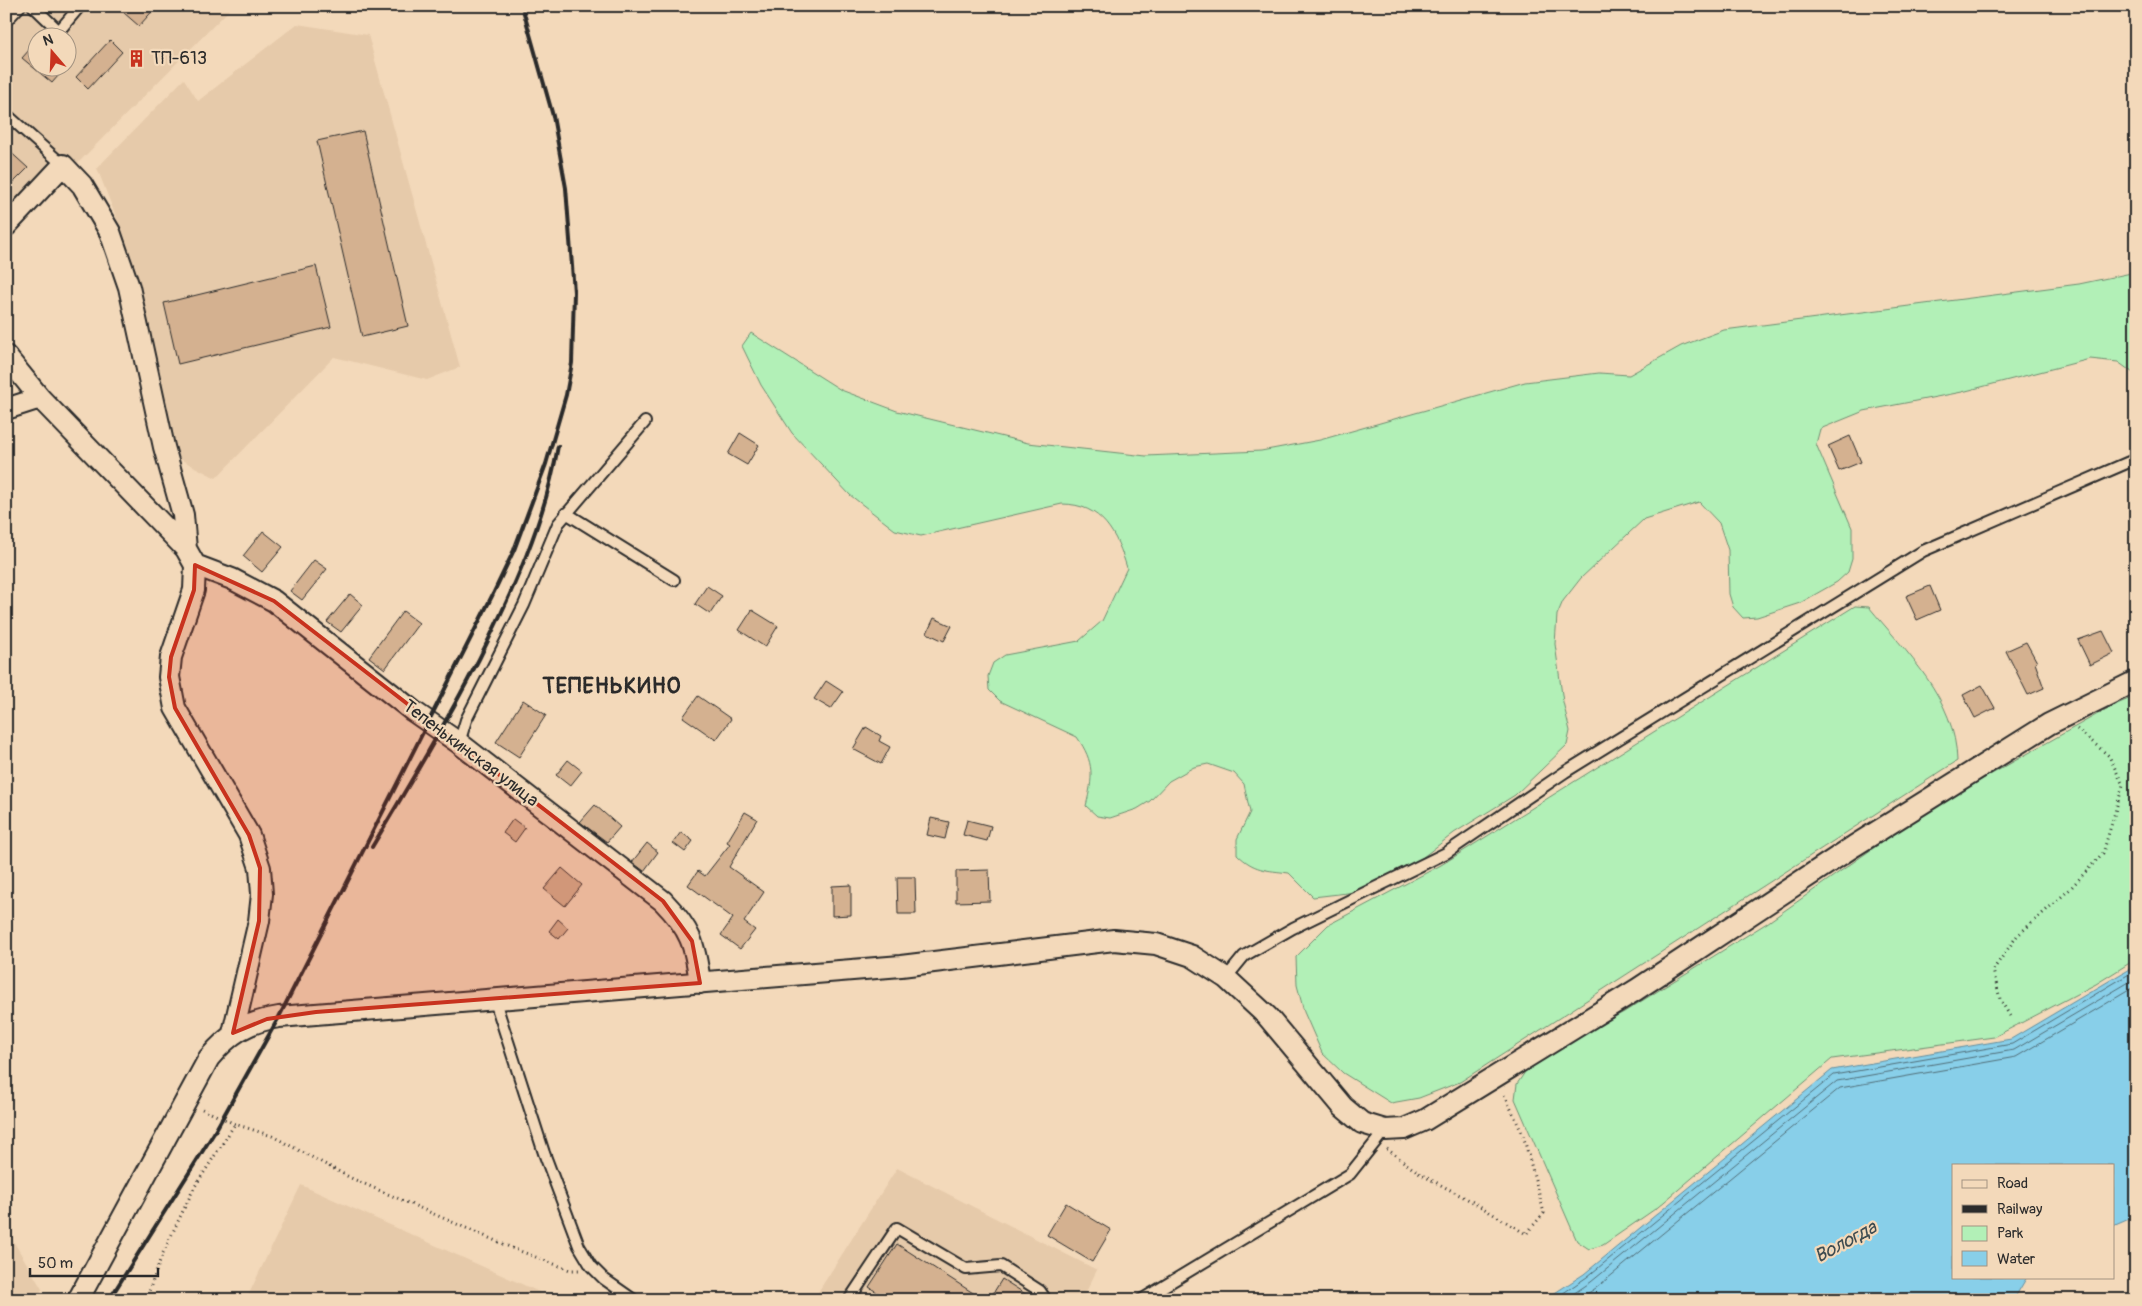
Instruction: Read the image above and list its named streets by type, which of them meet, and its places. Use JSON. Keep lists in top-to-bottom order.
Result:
{
  "streets": {
    "street": ["Тепенькинская улица"]
  },
  "districts": ["ТЕПЕНЬКИНО"],
  "water": ["Вологда"],
  "places": {
    "building": ["ТП-613"]
  },
  "legend": [
    "Road",
    "Railway",
    "Park",
    "Water"
  ],
  "scale_bar": "50 m",
  "north": "top"
}
